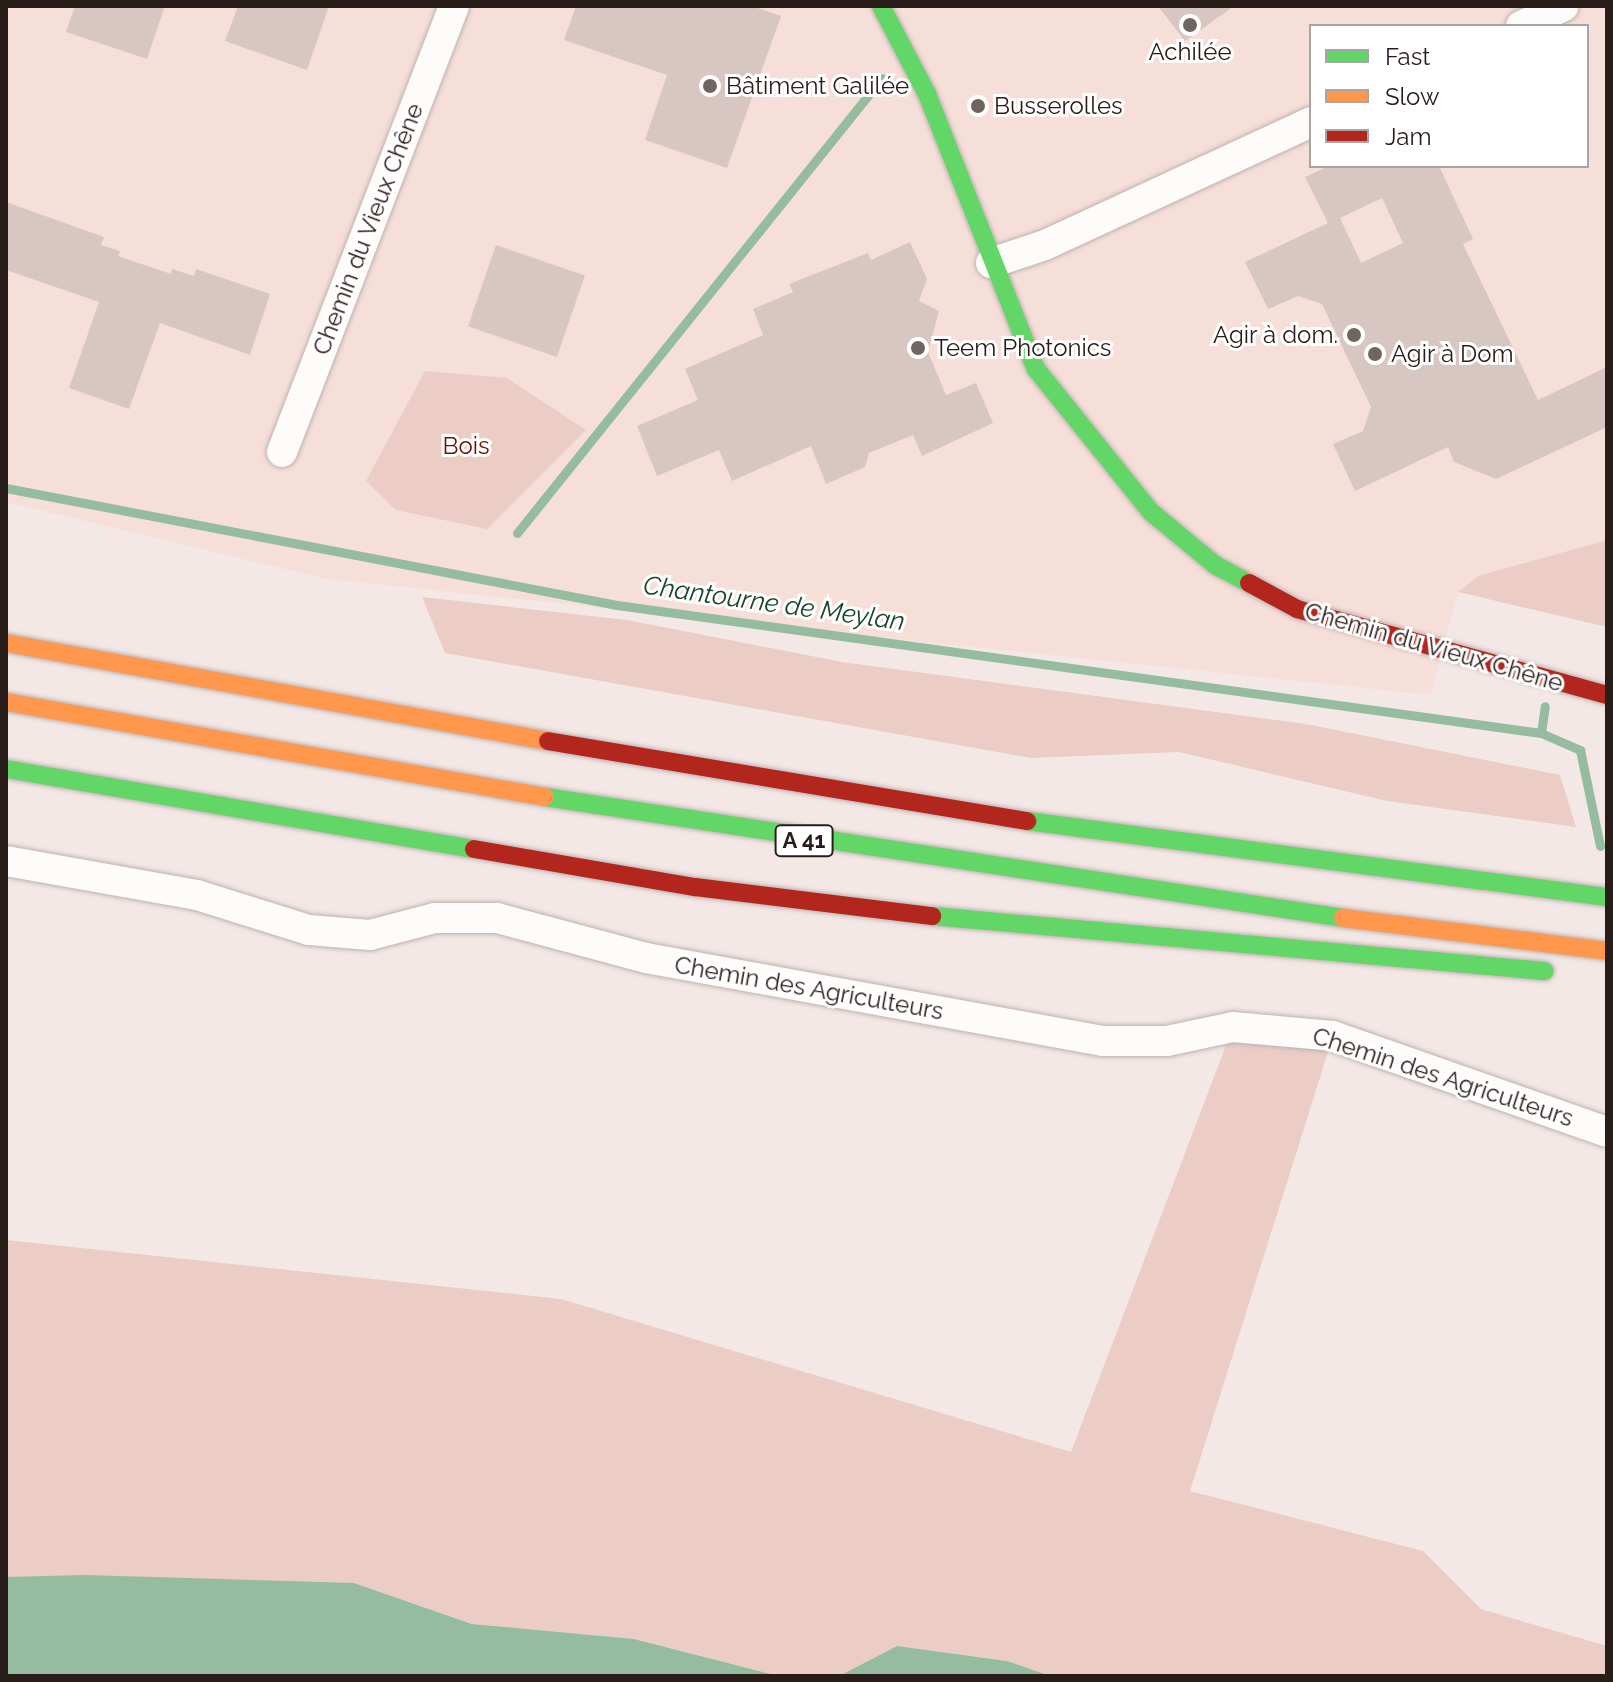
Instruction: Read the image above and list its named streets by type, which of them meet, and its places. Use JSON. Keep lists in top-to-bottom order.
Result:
{
  "streets": {
    "main road": ["Chemin du Vieux Chêne", "A 41"],
    "street": ["Chemin des Agriculteurs"]
  },
  "water": ["Chantourne de Meylan"],
  "parks": ["Bois"],
  "places": [
    "Achilée",
    "Bâtiment Galilée",
    "Busserolles",
    "Agir à dom.",
    "Teem Photonics",
    "Agir à Dom"
  ],
  "legend": ["Fast", "Slow", "Jam"]
}
